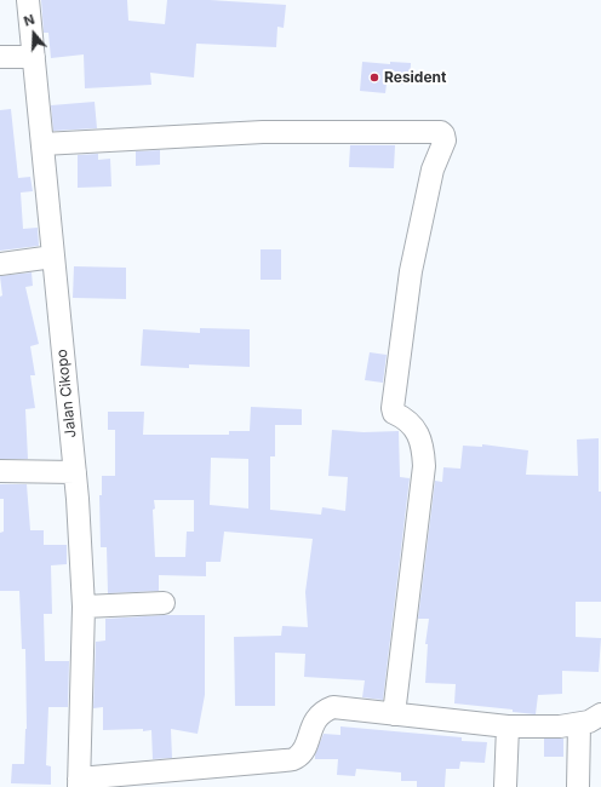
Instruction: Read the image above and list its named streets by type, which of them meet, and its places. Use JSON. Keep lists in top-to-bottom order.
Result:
{
  "streets": {
    "street": ["Jalan Cikopo"]
  },
  "places": ["Resident"],
  "north": "top"
}
